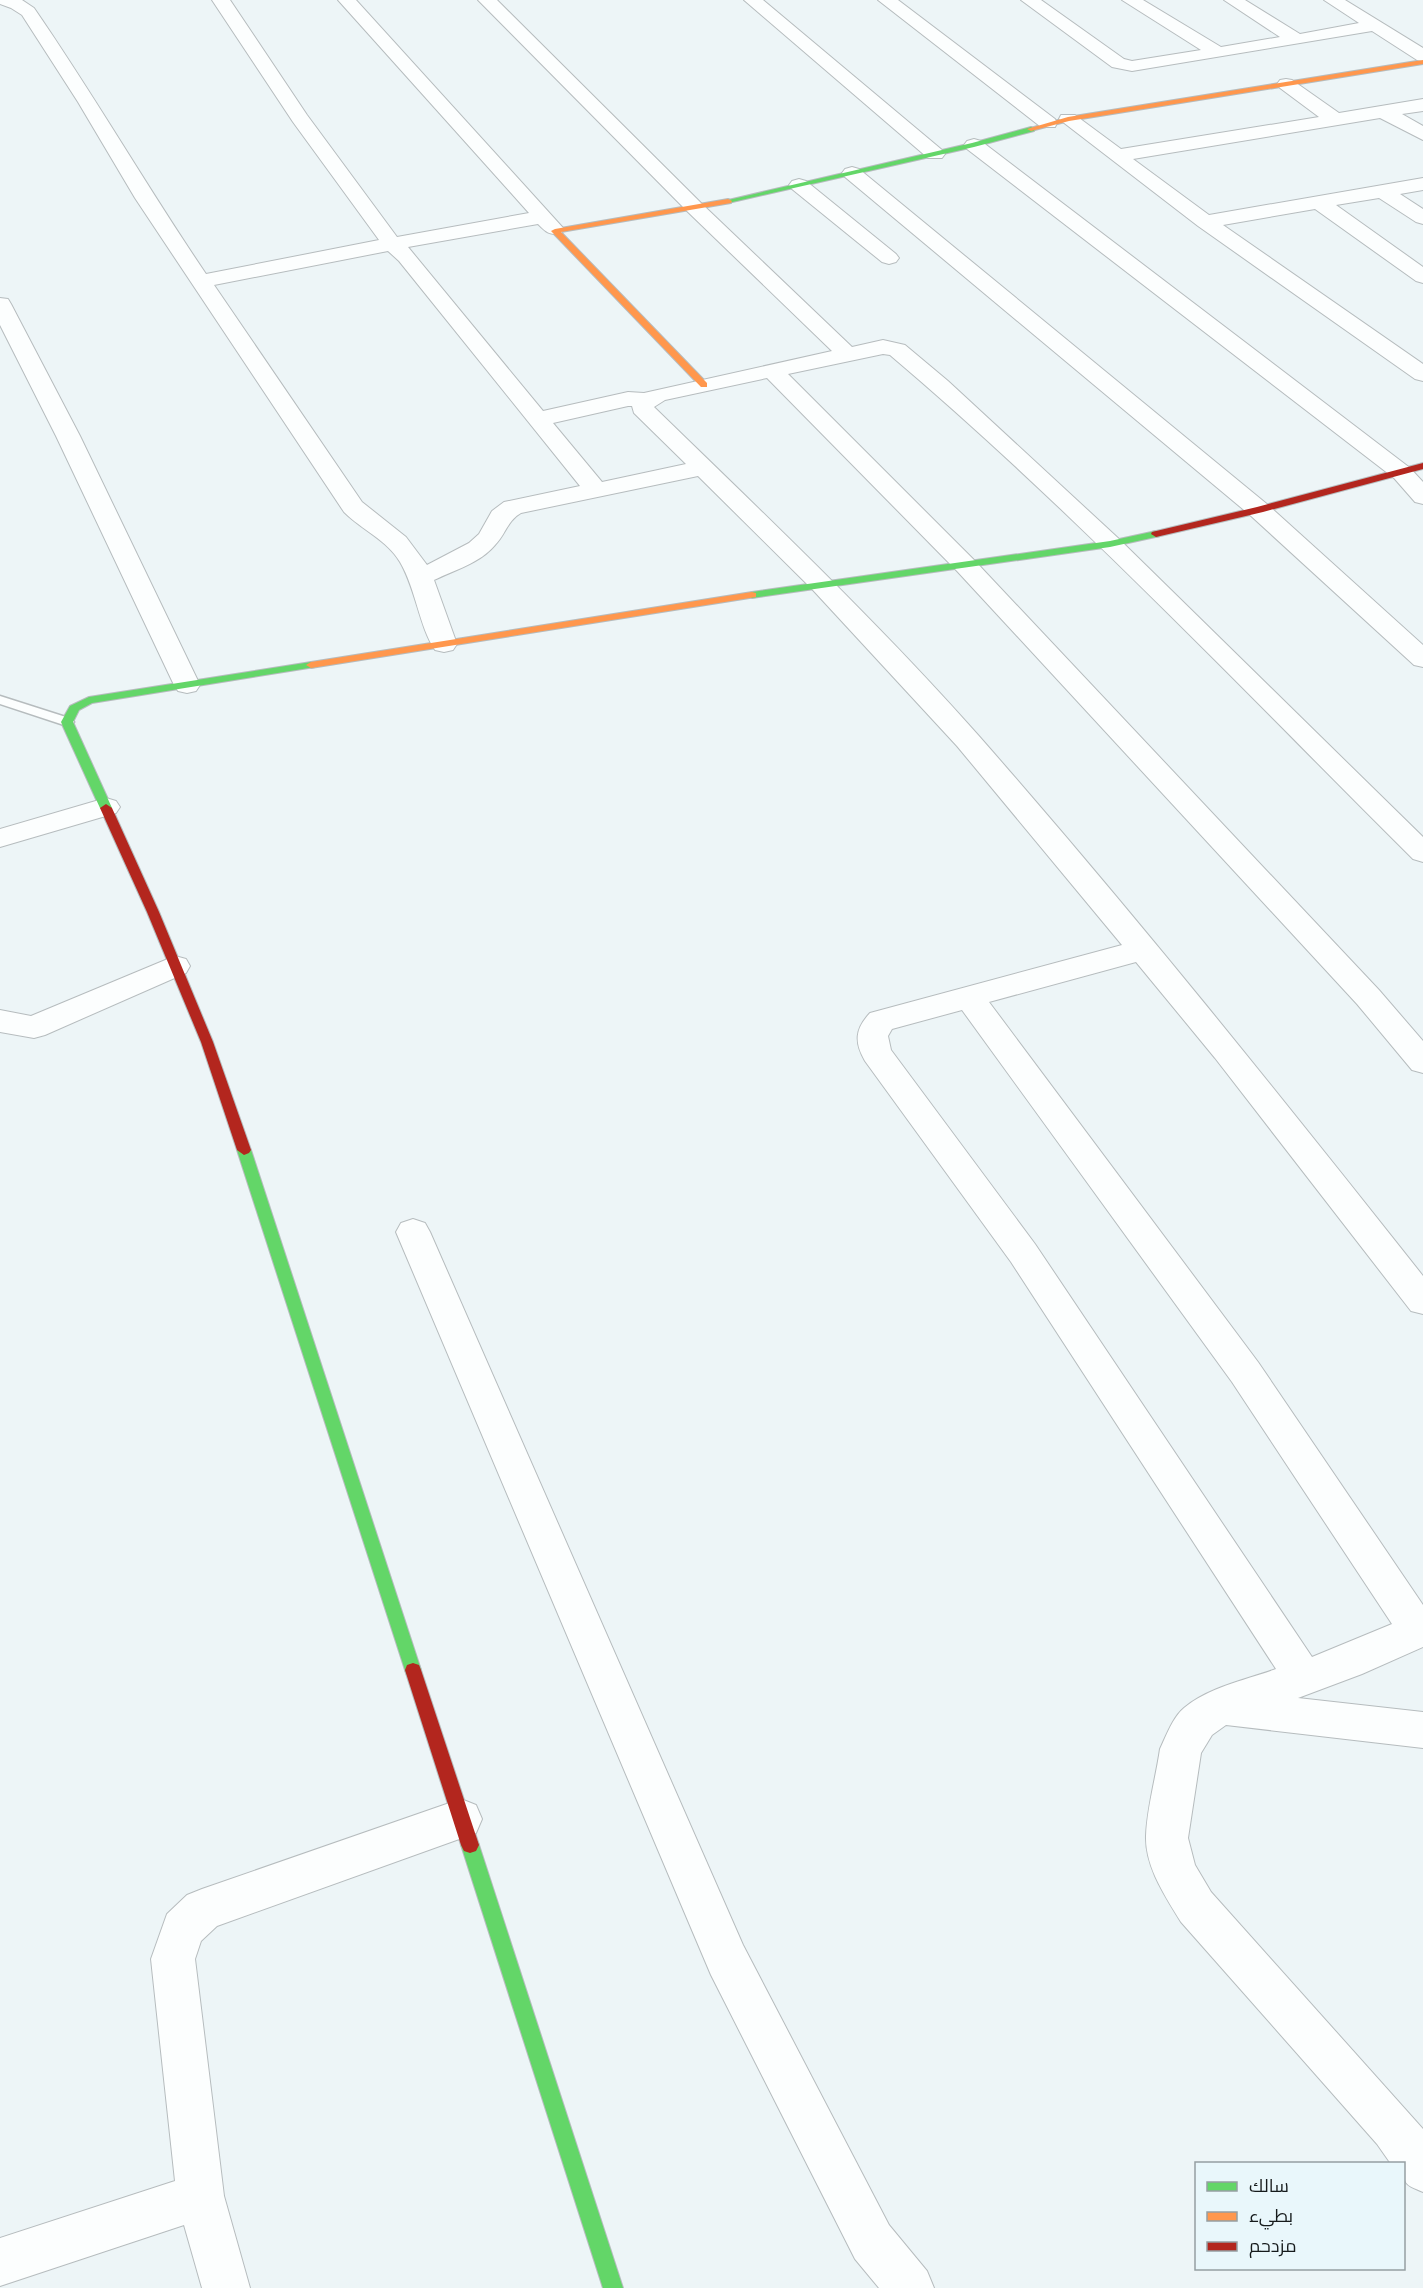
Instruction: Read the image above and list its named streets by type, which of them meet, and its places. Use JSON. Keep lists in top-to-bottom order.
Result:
{
  "legend": ["سالك", "بطيء", "مزدحم"]
}
